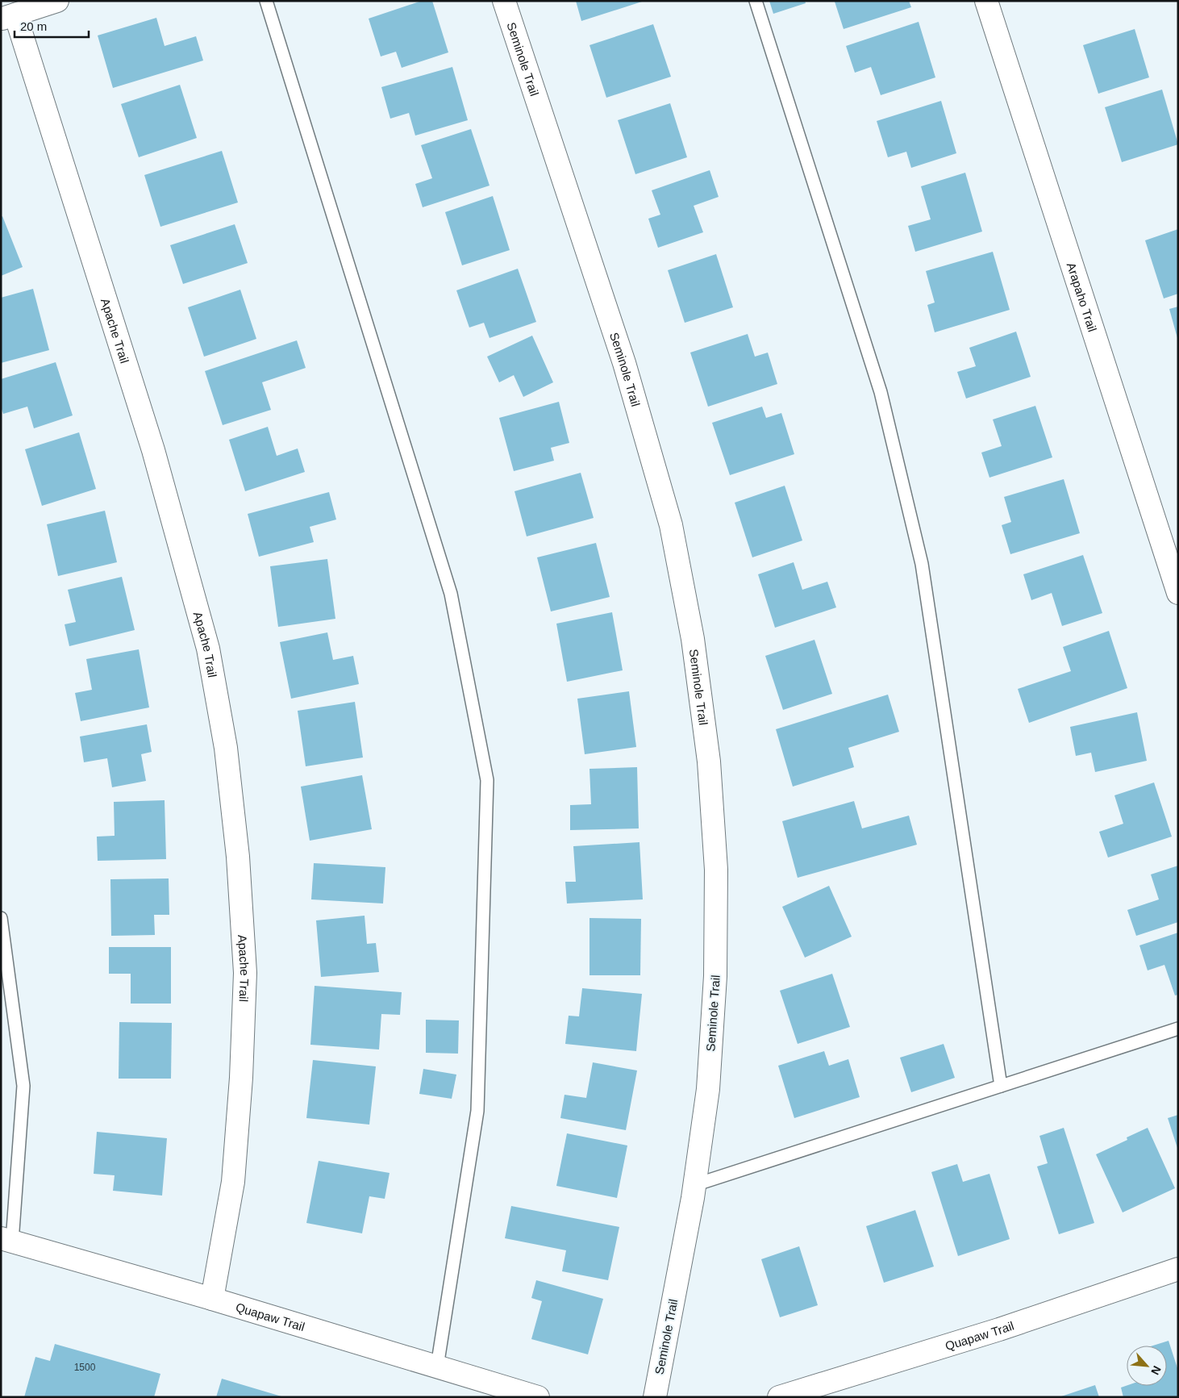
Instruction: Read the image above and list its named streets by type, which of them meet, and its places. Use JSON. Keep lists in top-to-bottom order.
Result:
{
  "streets": {
    "street": [
      "Seminole Trail",
      "Arapaho Trail",
      "Apache Trail",
      "Quapaw Trail"
    ]
  },
  "crossings": [
    ["Apache Trail", "Quapaw Trail"]
  ],
  "house_numbers": ["1500"],
  "scale_bar": "20 m",
  "north": "bottom right"
}
